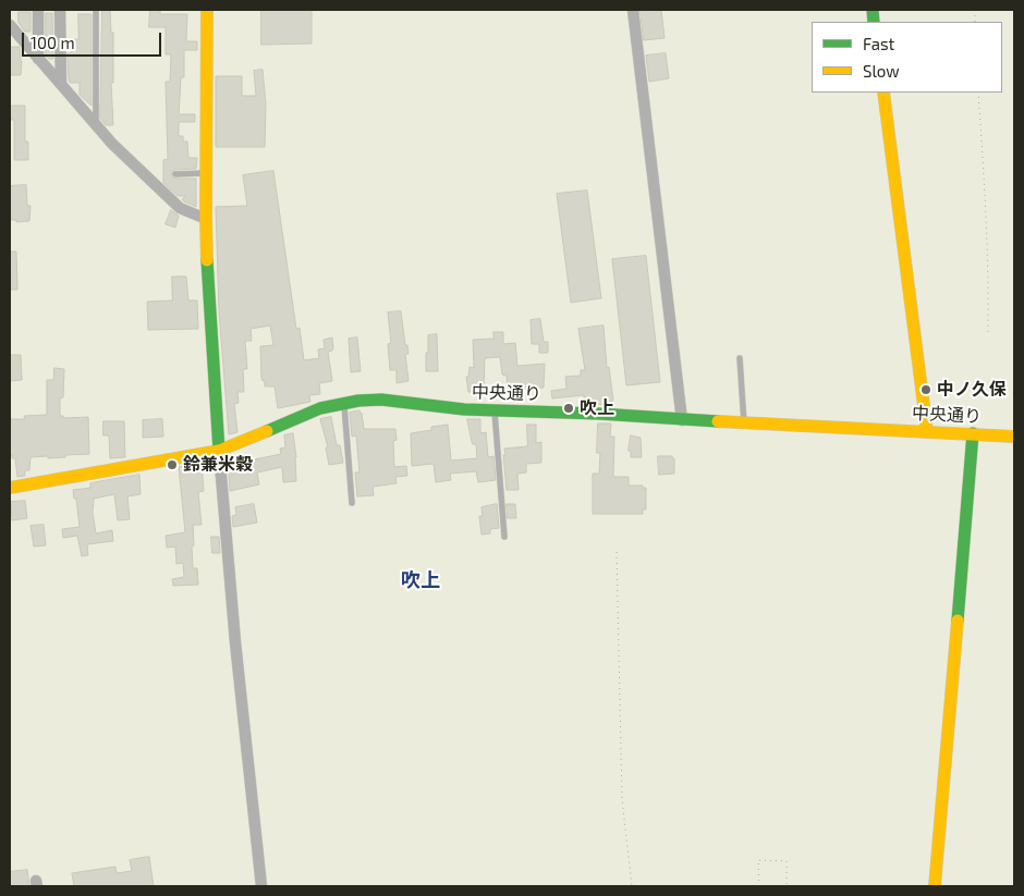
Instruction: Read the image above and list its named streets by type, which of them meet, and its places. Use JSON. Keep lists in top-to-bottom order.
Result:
{
  "streets": {
    "street": ["中央通り"]
  },
  "districts": ["吹上"],
  "places": ["中ノ久保", "吹上", "鈴兼米穀"],
  "legend": ["Fast", "Slow"],
  "scale_bar": "100 m"
}
